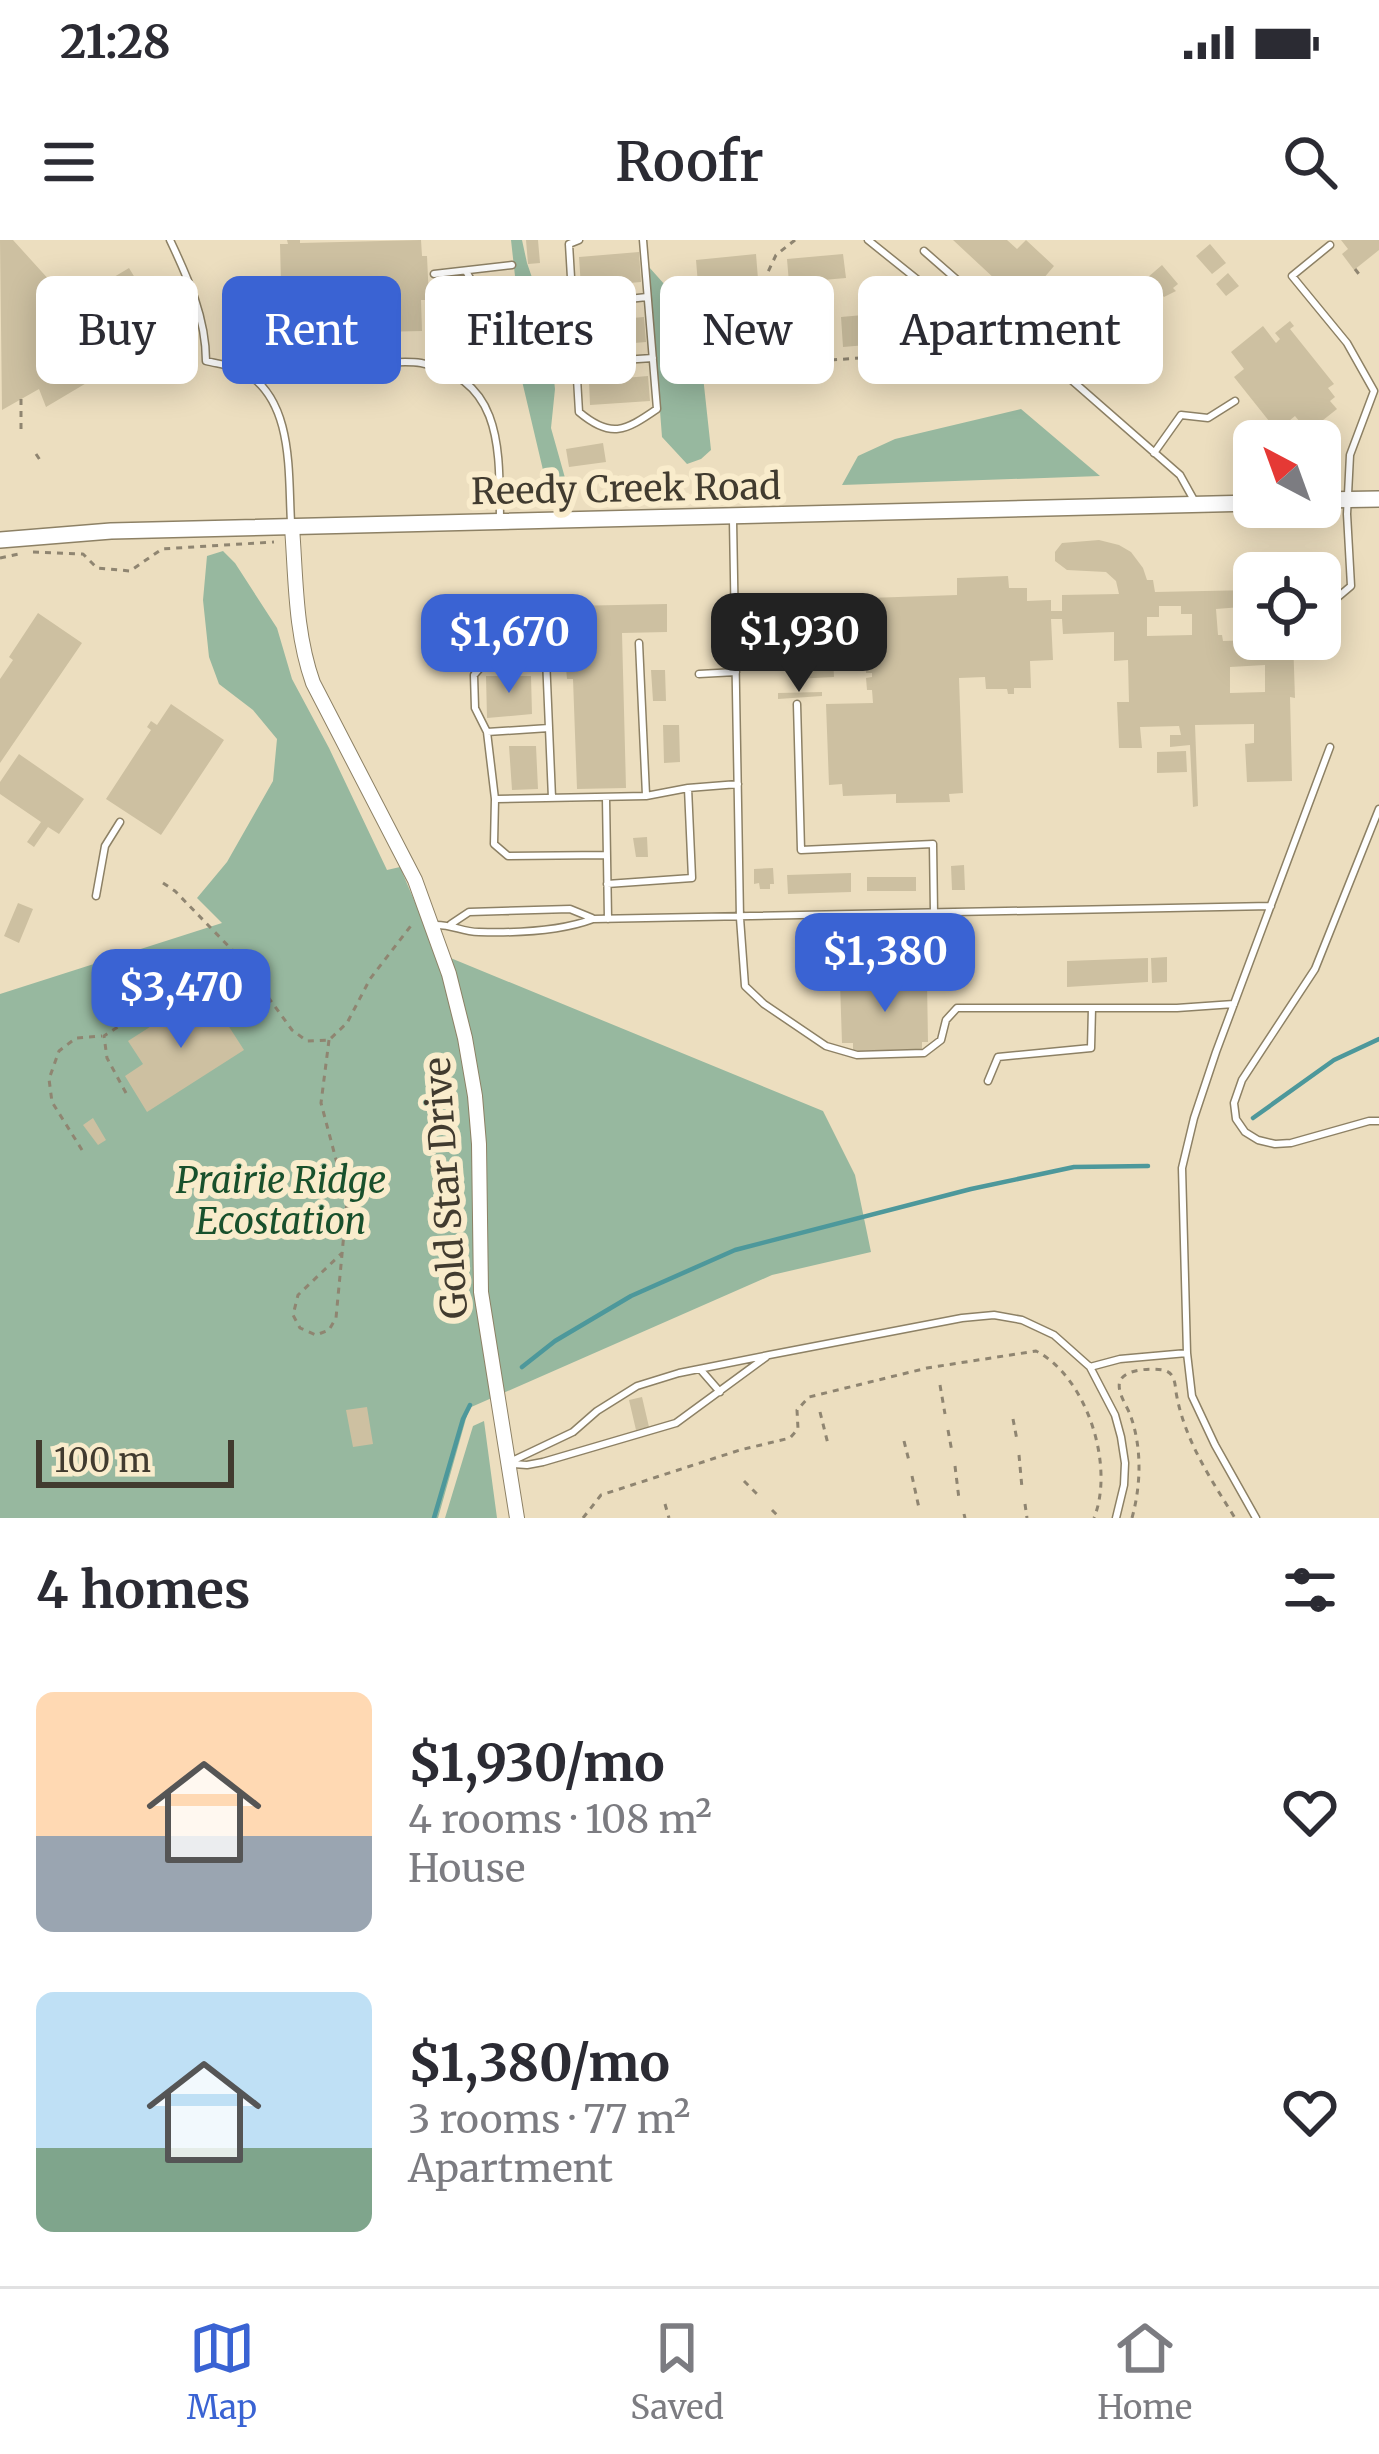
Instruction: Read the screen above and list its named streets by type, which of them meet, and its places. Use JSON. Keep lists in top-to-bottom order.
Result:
{
  "streets": {
    "main road": ["Reedy Creek Road"],
    "street": ["Gold Star Drive"]
  },
  "crossings": [
    ["Reedy Creek Road", "Gold Star Drive"]
  ],
  "parks": ["Prairie Ridge Ecostation"],
  "scale_bar": "100 m",
  "north": "top left",
  "page": {
    "status": "21:28",
    "header": "Roofr",
    "chip": [
      "Buy",
      "Rent",
      "Filters",
      "New",
      "Apartment"
    ],
    "price": [
      "$1,930",
      "$1,670",
      "$1,380",
      "$3,470"
    ],
    "scale": "100 m",
    "heading": "4 homes",
    "list": [
      {
        "name": "$1,930/mo",
        "note": "4 rooms · 108 m² · House"
      },
      {
        "name": "$1,380/mo",
        "note": "3 rooms · 77 m² · Apartment"
      }
    ],
    "tabs": ["Map", "Saved", "Home"]
  }
}
